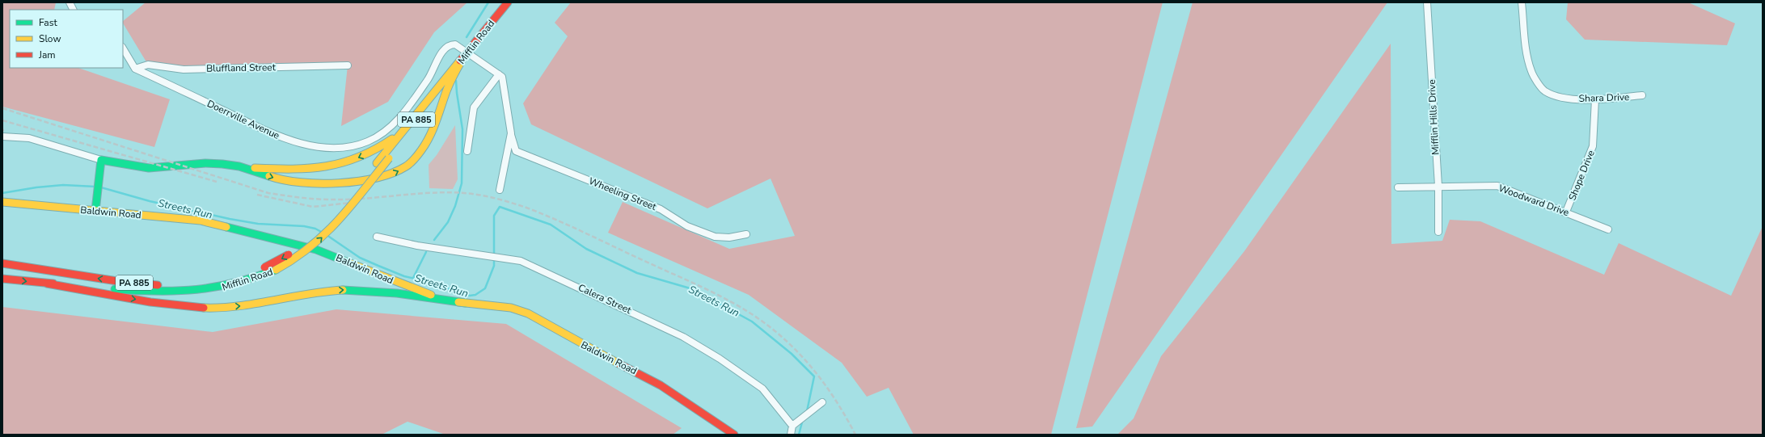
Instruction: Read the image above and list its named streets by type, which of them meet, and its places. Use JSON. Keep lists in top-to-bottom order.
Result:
{
  "streets": {
    "main road": ["Mifflin Road", "PA 885", "Baldwin Road"],
    "street": [
      "Bluffland Street",
      "Shara Drive",
      "Mifflin Hills Drive",
      "Doerrville Avenue",
      "Shope Drive",
      "Wheeling Street",
      "Woodward Drive",
      "Calera Street"
    ]
  },
  "crossings": [
    ["Mifflin Road", "Doerrville Avenue"],
    ["Bluffland Street", "Doerrville Avenue"],
    ["Shara Drive", "Shope Drive"],
    ["Mifflin Hills Drive", "Woodward Drive"],
    ["Shope Drive", "Woodward Drive"]
  ],
  "water": ["Streets Run"],
  "legend": ["Fast", "Slow", "Jam"]
}
